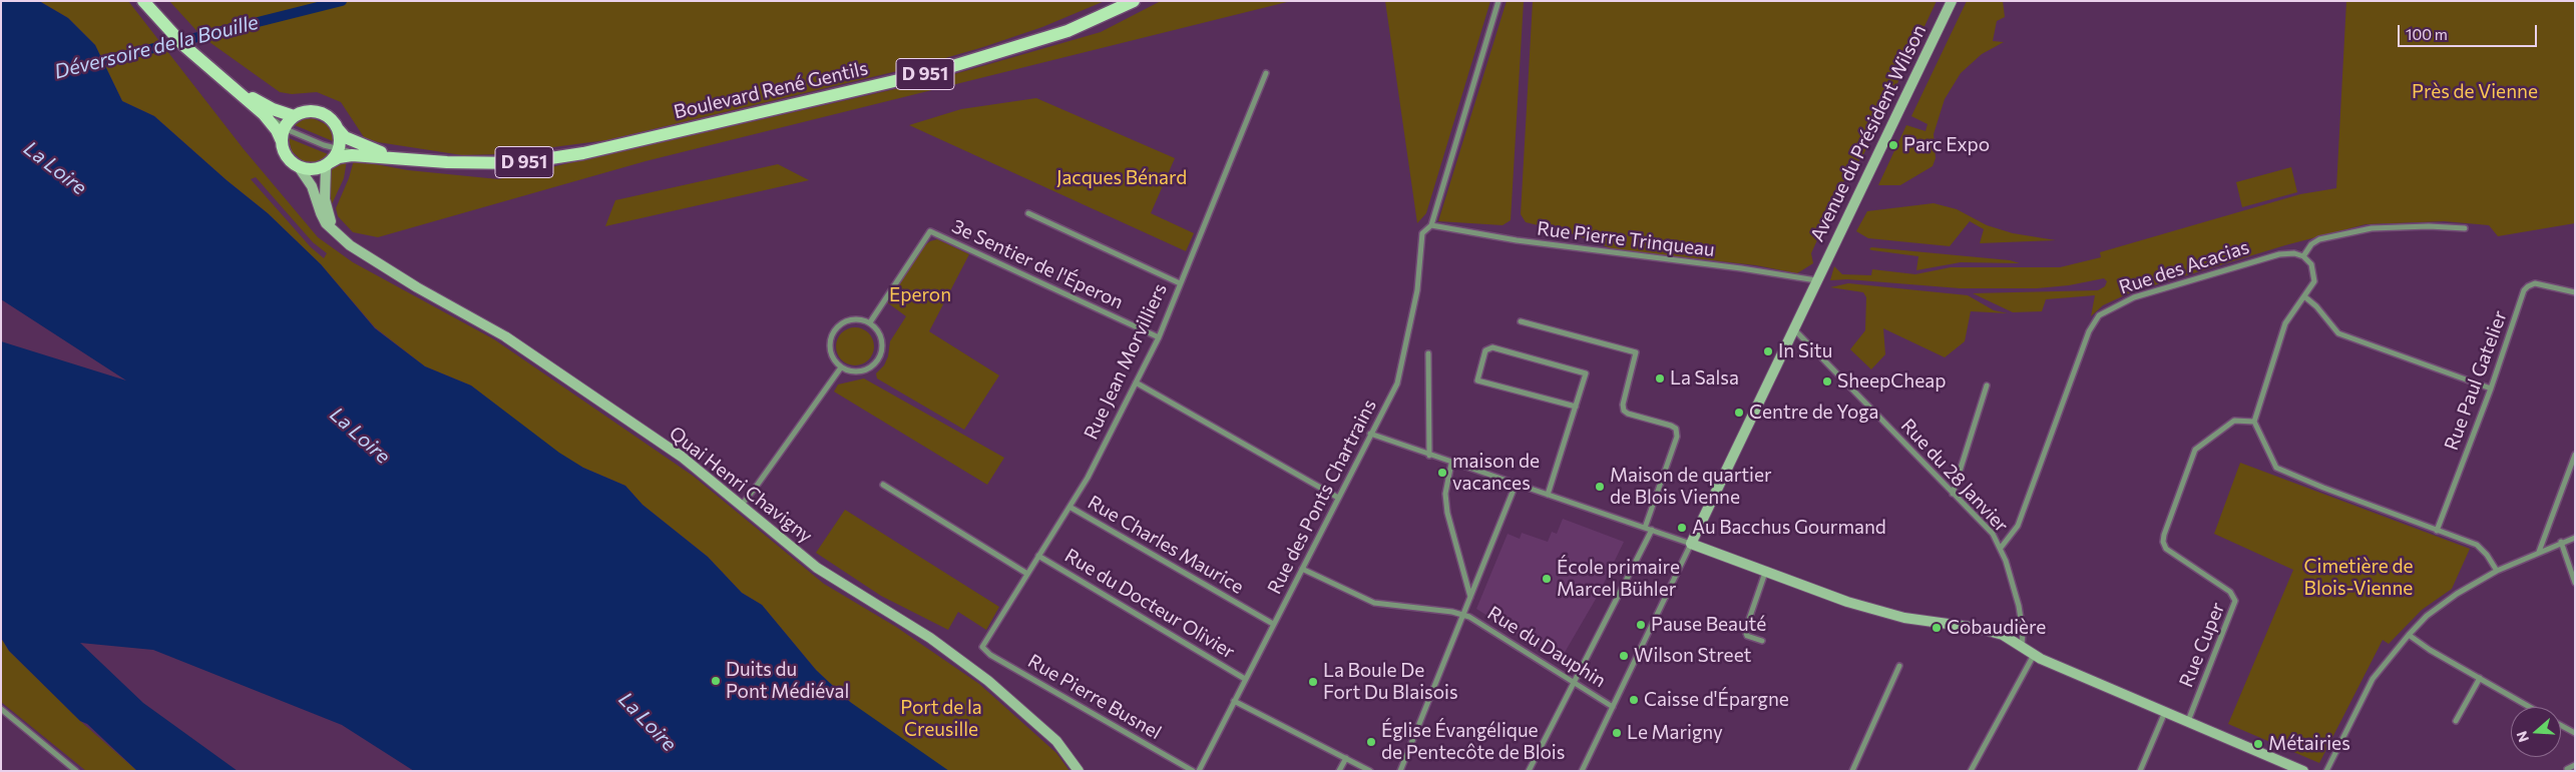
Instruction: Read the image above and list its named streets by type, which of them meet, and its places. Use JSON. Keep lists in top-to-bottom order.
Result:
{
  "streets": {
    "main road": [
      "D 951",
      "Boulevard René Gentils",
      "Avenue du Président Wilson",
      "Quai Henri Chavigny"
    ],
    "street": [
      "Rue Pierre Trinqueau",
      "3e Sentier de l'Éperon",
      "Rue des Acacias",
      "Rue Jean Morvilliers",
      "Rue Paul Gatelier",
      "Rue du 28 Janvier",
      "Rue des Ponts Chartrains",
      "Rue Charles Maurice",
      "Rue du Docteur Olivier",
      "Rue Cuper",
      "Rue du Dauphin",
      "Rue Pierre Busnel"
    ]
  },
  "crossings": [
    ["Avenue du Président Wilson", "Rue Pierre Trinqueau"],
    ["Avenue du Président Wilson", "Rue du 28 Janvier"],
    ["Rue Pierre Trinqueau", "Rue des Ponts Chartrains"],
    ["3e Sentier de l'Éperon", "Rue Jean Morvilliers"],
    ["Rue des Acacias", "Rue du 28 Janvier"],
    ["Rue Jean Morvilliers", "Rue Charles Maurice"],
    ["Rue Jean Morvilliers", "Rue du Docteur Olivier"],
    ["Rue Jean Morvilliers", "Rue Pierre Busnel"],
    ["Rue des Ponts Chartrains", "Rue Charles Maurice"],
    ["Rue des Ponts Chartrains", "Rue du Docteur Olivier"]
  ],
  "water": ["Déversoire de la Bouille", "La Loire"],
  "parks": [
    "Près de Vienne",
    "Jacques Bénard",
    "Eperon",
    "Cimetière de Blois-Vienne",
    "Port de la Creusille"
  ],
  "places": [
    "Parc Expo",
    "In Situ",
    "La Salsa",
    "SheepCheap",
    "Centre de Yoga",
    "maison de vacances",
    "Maison de quartier de Blois Vienne",
    "Au Bacchus Gourmand",
    "École primaire Marcel Bühler",
    "Pause Beauté",
    "Cobaudière",
    "Wilson Street",
    "Duits du Pont Médiéval",
    "La Boule De Fort Du Blaisois",
    "Caisse d'Épargne",
    "Le Marigny",
    "Église Évangélique de Pentecôte de Blois",
    "Métairies"
  ],
  "scale_bar": "100 m",
  "north": "left"
}
